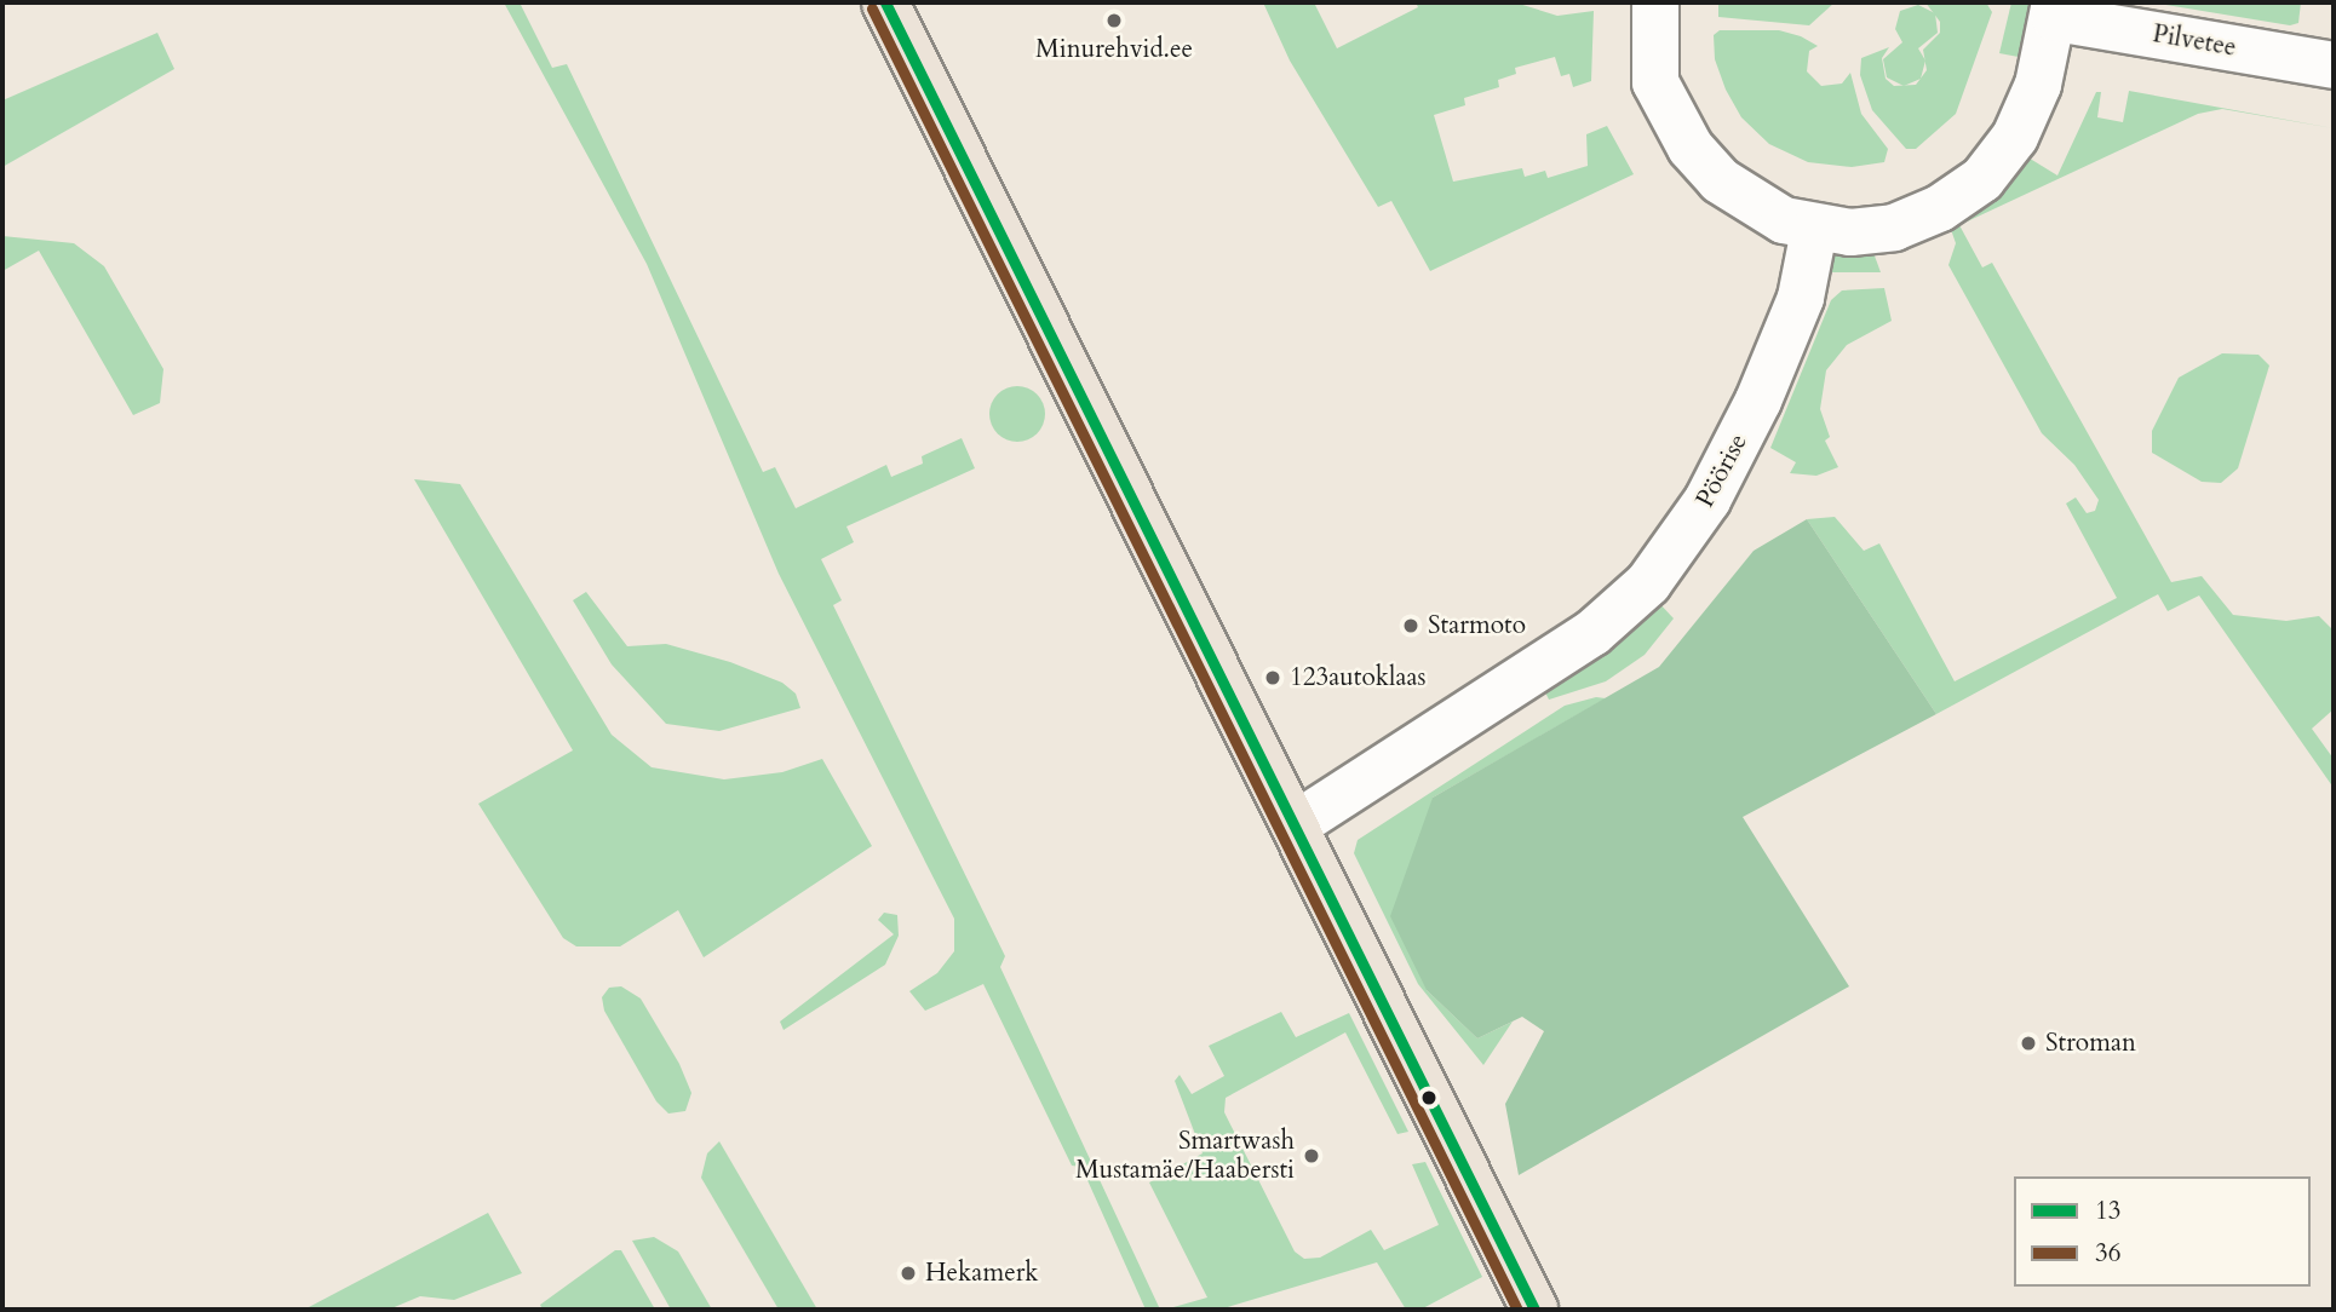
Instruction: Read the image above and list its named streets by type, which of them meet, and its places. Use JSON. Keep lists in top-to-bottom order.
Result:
{
  "streets": {
    "street": ["Pilvetee", "Pöörise"]
  },
  "places": [
    "Minurehvid.ee",
    "Starmoto",
    "123autoklaas",
    "Stroman",
    "Smartwash Mustamäe/Haabersti",
    "Hekamerk"
  ],
  "lines": ["transit line 13", "transit line 36"],
  "legend": ["13", "36"]
}
